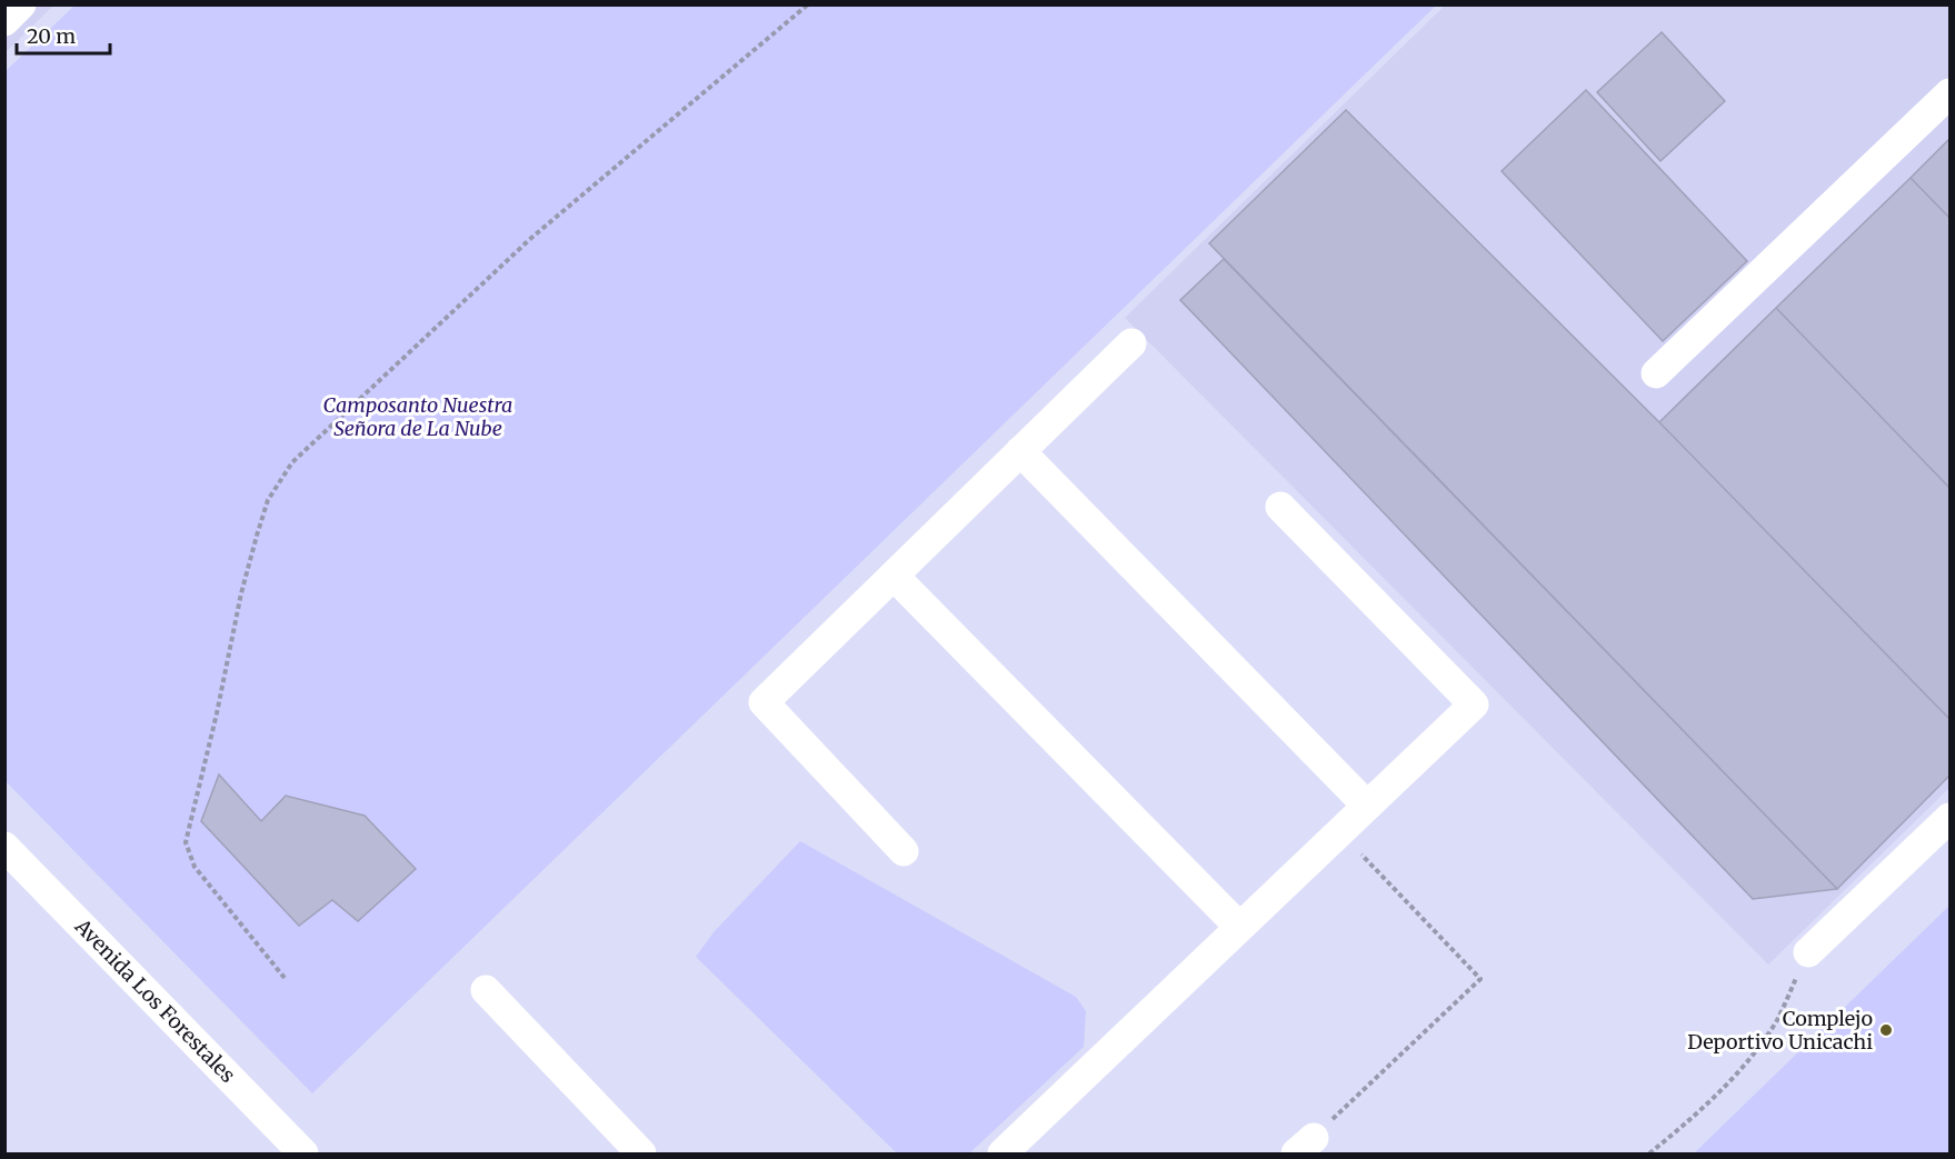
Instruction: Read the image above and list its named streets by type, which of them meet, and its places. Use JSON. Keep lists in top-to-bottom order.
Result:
{
  "streets": {
    "street": ["Avenida Los Forestales"]
  },
  "parks": ["Camposanto Nuestra Señora de La Nube"],
  "places": ["Complejo Deportivo Unicachi"],
  "scale_bar": "20 m"
}
